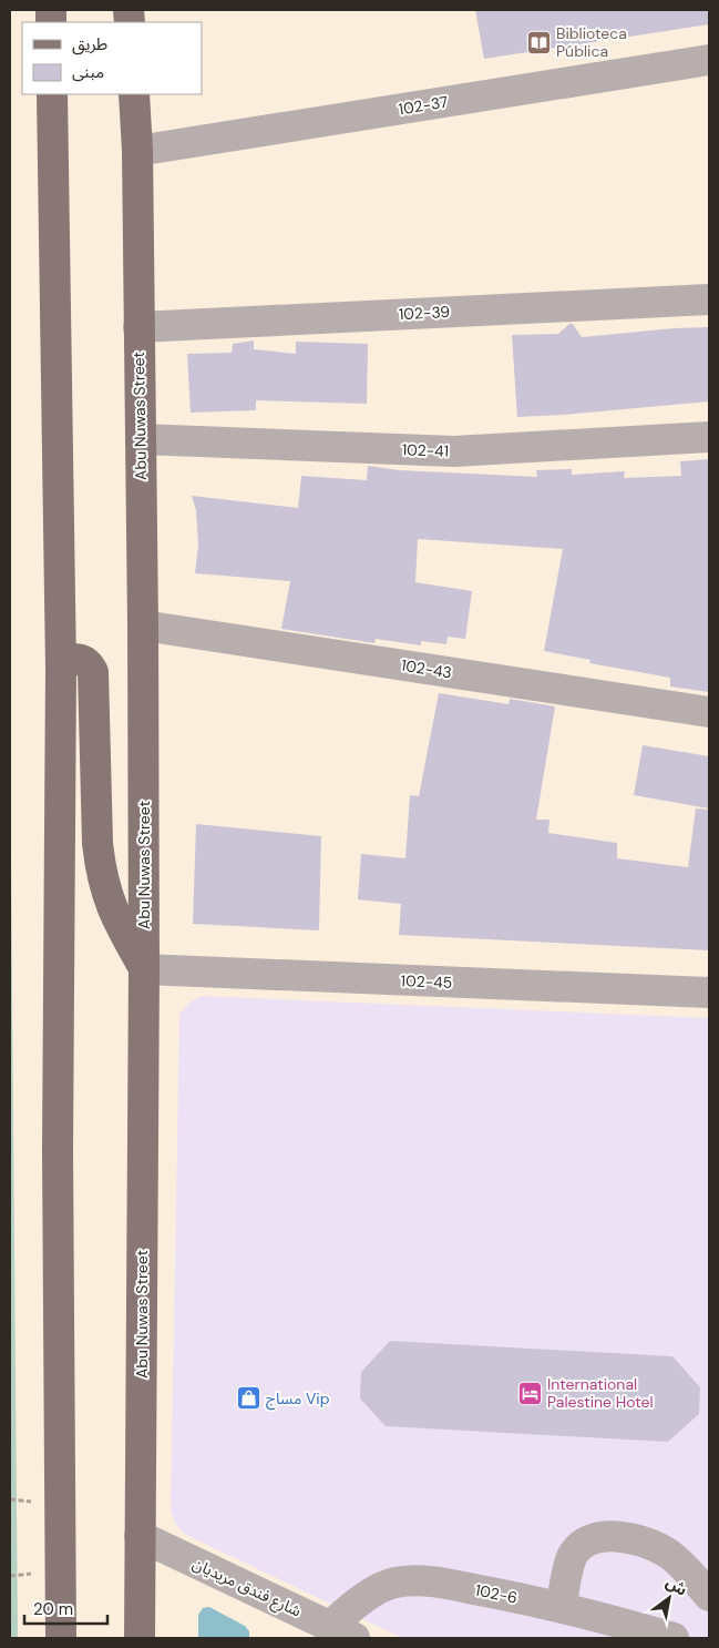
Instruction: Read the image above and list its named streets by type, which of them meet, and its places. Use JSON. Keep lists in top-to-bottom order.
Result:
{
  "streets": {
    "main road": ["Abu Nuwas Street"],
    "street": [
      "102-37",
      "102-39",
      "102-41",
      "102-43",
      "102-45",
      "شارع فندق مريديان",
      "102-6"
    ]
  },
  "crossings": [
    ["102-37", "Abu Nuwas Street"],
    ["102-39", "Abu Nuwas Street"],
    ["Abu Nuwas Street", "102-41"],
    ["Abu Nuwas Street", "102-43"],
    ["Abu Nuwas Street", "102-45"],
    ["Abu Nuwas Street", "شارع فندق مريديان"],
    ["شارع فندق مريديان", "102-6"]
  ],
  "places": {
    "library": ["Biblioteca Pública"],
    "hotel": ["International Palestine Hotel"],
    "shop": ["مساج Vip"]
  },
  "legend": ["طريق", "مبنى"],
  "scale_bar": "20 m",
  "north": "top right"
}
